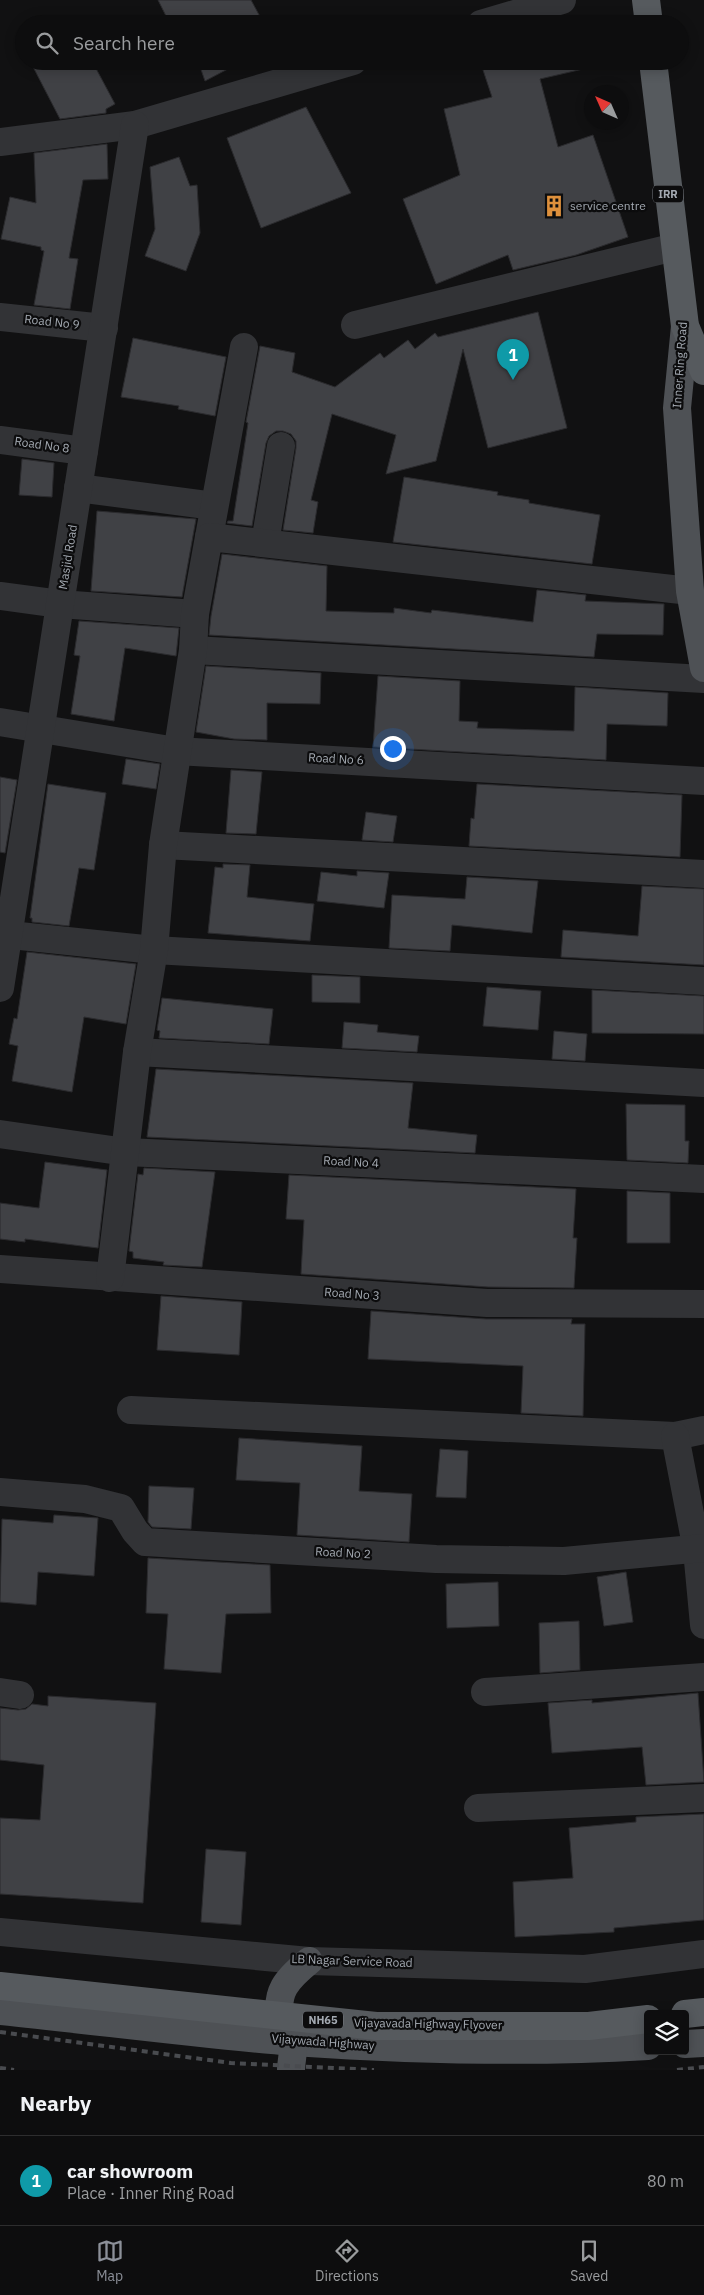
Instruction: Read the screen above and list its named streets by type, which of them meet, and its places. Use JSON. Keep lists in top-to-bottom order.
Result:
{
  "streets": {
    "highway": [
      "IRR",
      "Inner Ring Road",
      "NH65",
      "Vijayavada Highway Flyover"
    ],
    "main road": ["Vijaywada Highway"],
    "street": [
      "Road No 9",
      "Road No 8",
      "Masjid Road",
      "Road No 6",
      "Road No 4",
      "Road No 3",
      "Road No 2",
      "LB Nagar Service Road"
    ]
  },
  "crossings": [
    ["IRR", "Inner Ring Road"],
    ["Road No 9", "Masjid Road"],
    ["Road No 8", "Masjid Road"],
    ["Masjid Road", "Road No 6"]
  ],
  "places": {
    "building": ["service centre"]
  },
  "north": "top left",
  "page": {
    "search": "Search here",
    "pins": "1",
    "heading": "Nearby",
    "list": [
      {
        "mark": "1",
        "name": "car showroom",
        "note": "Place · Inner Ring Road",
        "value": "80 m"
      }
    ],
    "nav": ["Map", "Directions", "Saved"]
  }
}
